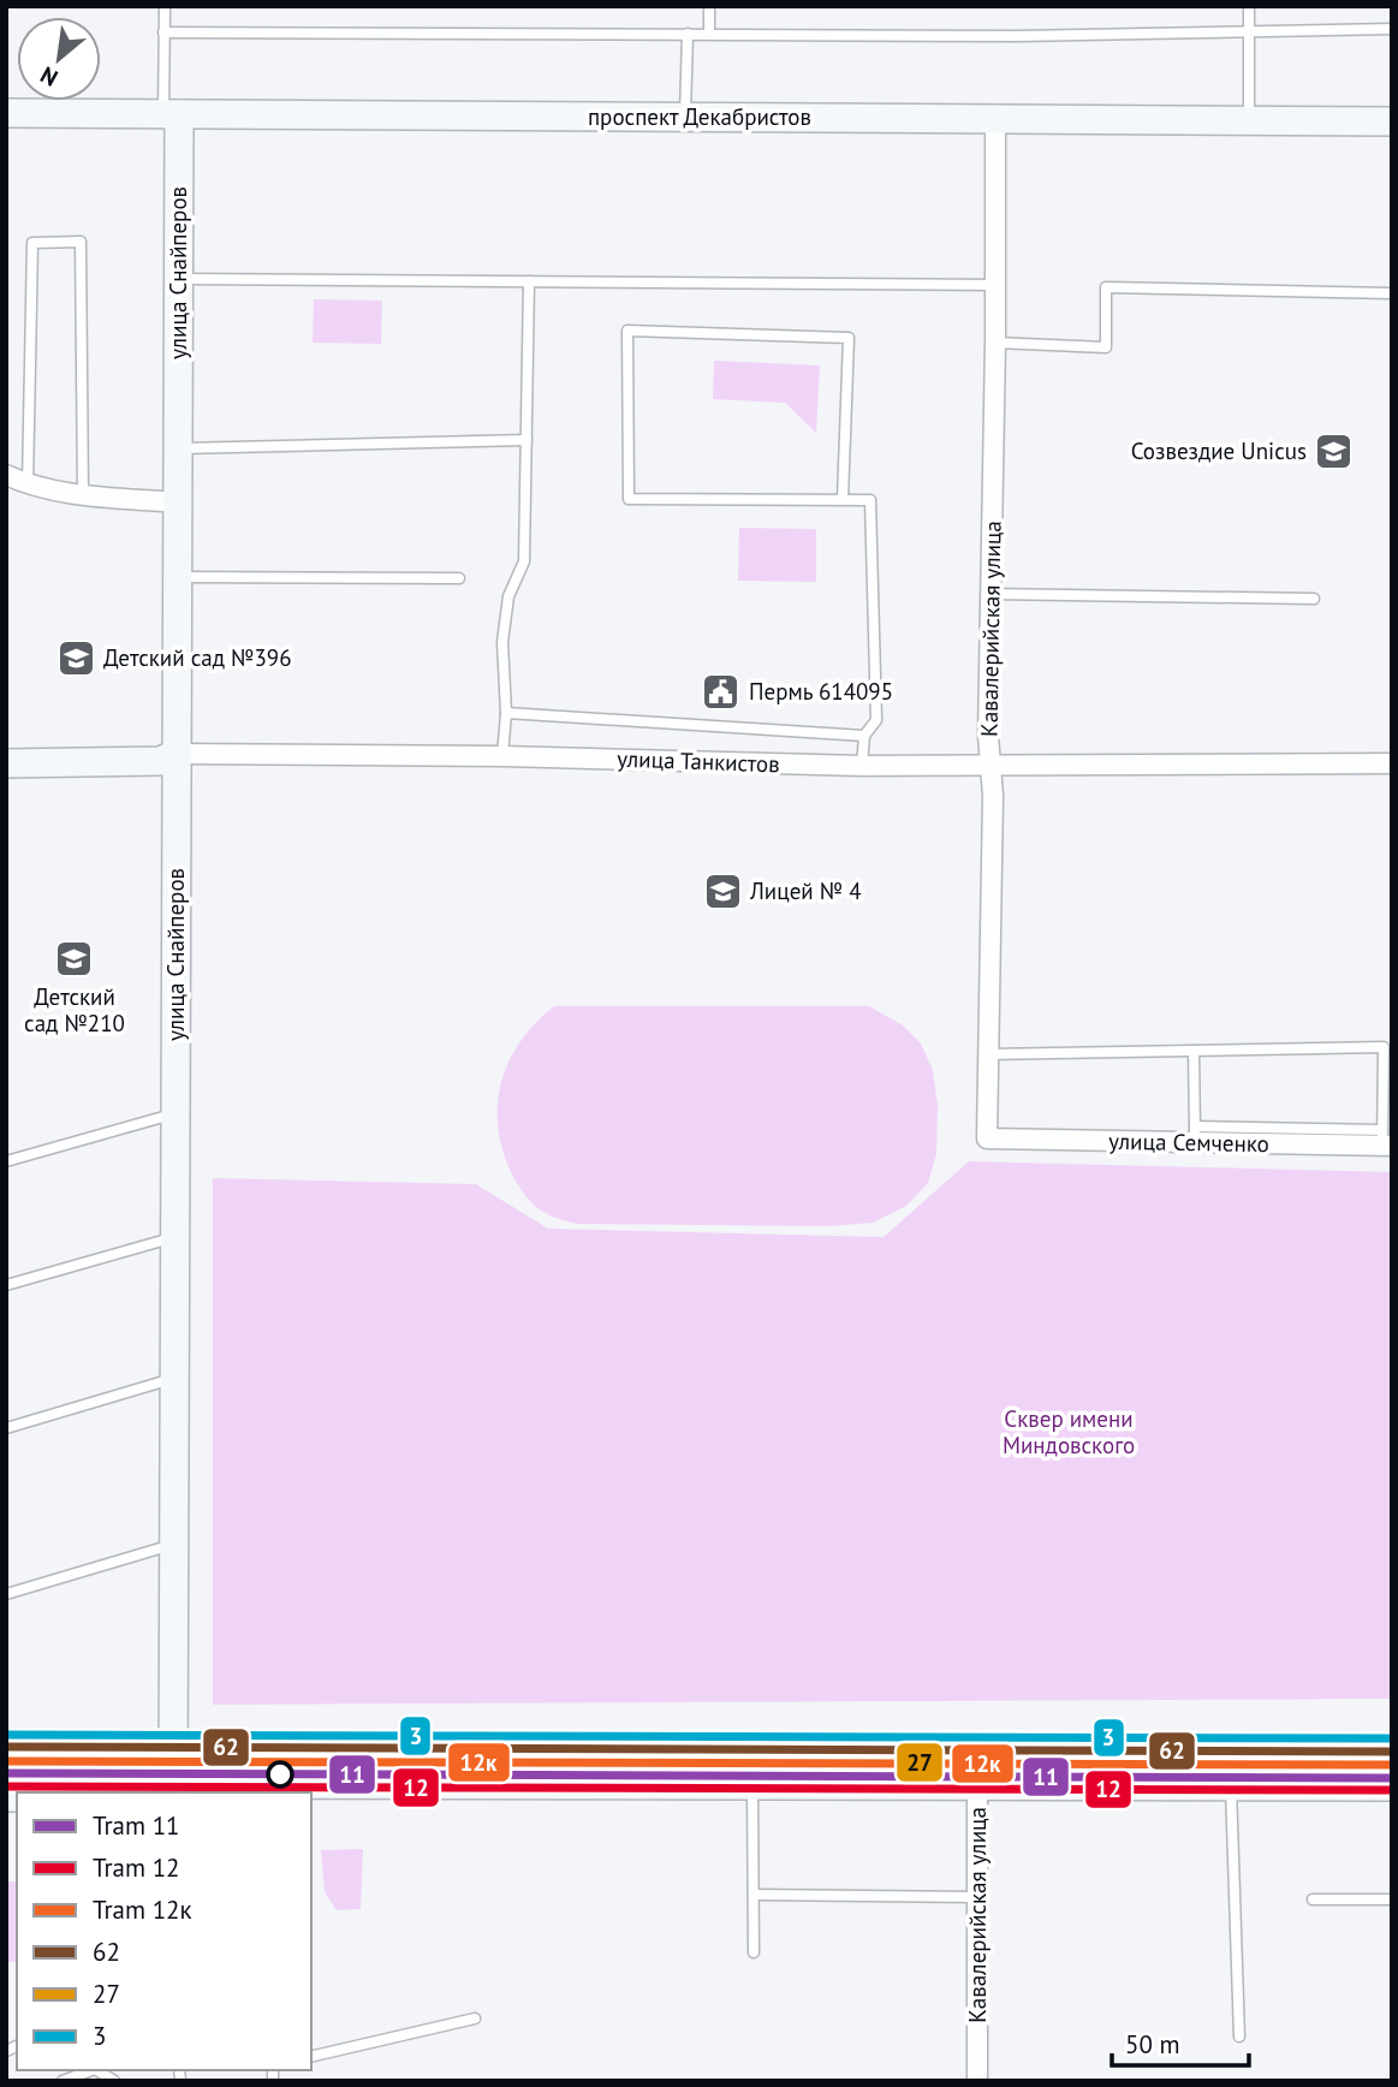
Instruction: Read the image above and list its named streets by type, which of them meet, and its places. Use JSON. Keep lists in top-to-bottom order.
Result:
{
  "streets": {
    "main road": ["проспект Декабристов", "улица Снайперов", "улица Танкистов"],
    "street": ["Кавалерийская улица", "улица Семченко"]
  },
  "crossings": [
    ["проспект Декабристов", "улица Снайперов"],
    ["проспект Декабристов", "Кавалерийская улица"],
    ["улица Снайперов", "улица Танкистов"],
    ["Кавалерийская улица", "улица Танкистов"],
    ["Кавалерийская улица", "улица Семченко"]
  ],
  "parks": ["Сквер имени Миндовского"],
  "places": {
    "school or university": [
      "Созвездие Unicus",
      "Детский сад №396",
      "Лицей № 4",
      "Детский сад №210"
    ],
    "public building": ["Пермь 614095"]
  },
  "lines": [
    "transit line 3",
    "transit line 62",
    "transit line 27",
    "tram line 12к",
    "tram line 11",
    "tram line 12"
  ],
  "legend": [
    "Tram 11",
    "Tram 12",
    "Tram 12к",
    "62",
    "27",
    "3"
  ],
  "scale_bar": "50 m",
  "north": "bottom left"
}
